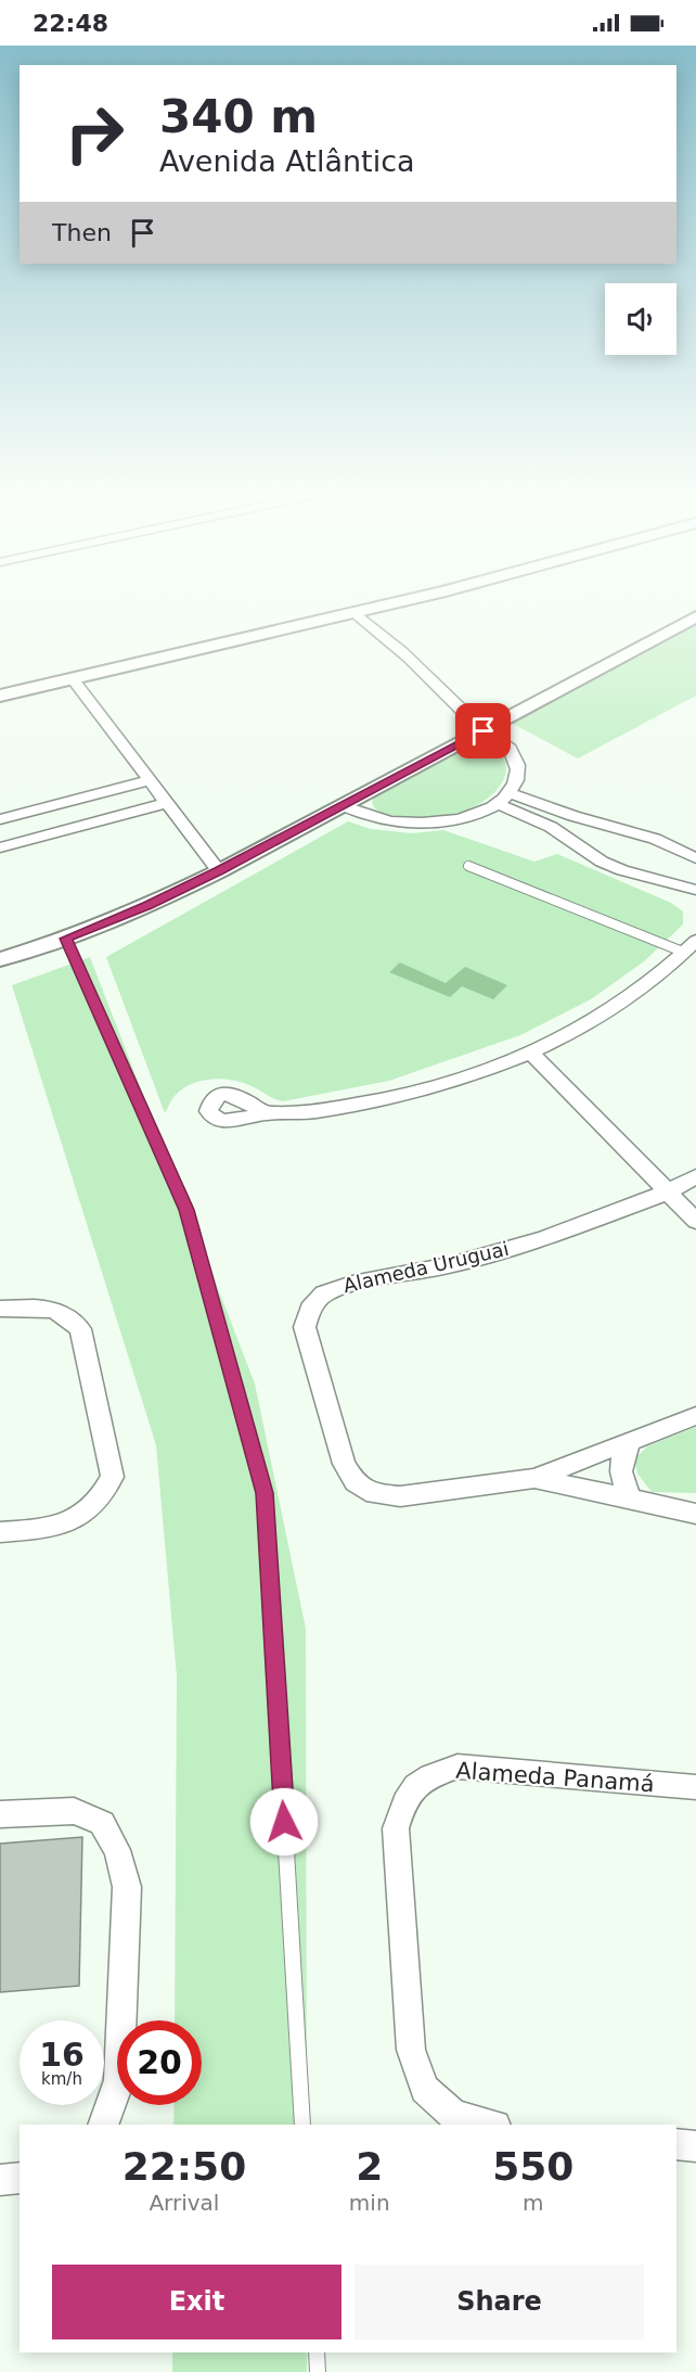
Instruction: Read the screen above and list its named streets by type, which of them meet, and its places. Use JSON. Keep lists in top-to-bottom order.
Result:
{
  "streets": {
    "street": ["Alameda Uruguai", "Alameda Panamá"]
  },
  "page": {
    "status": "22:48",
    "turn": ["340 m", "Avenida Atlântica"],
    "then": "Then",
    "speed": "16 km/h",
    "limit": "20",
    "eta": [
      "22:50",
      "Arrival",
      "2",
      "min",
      "550",
      "m"
    ],
    "buttons": ["Exit", "Share"]
  }
}
